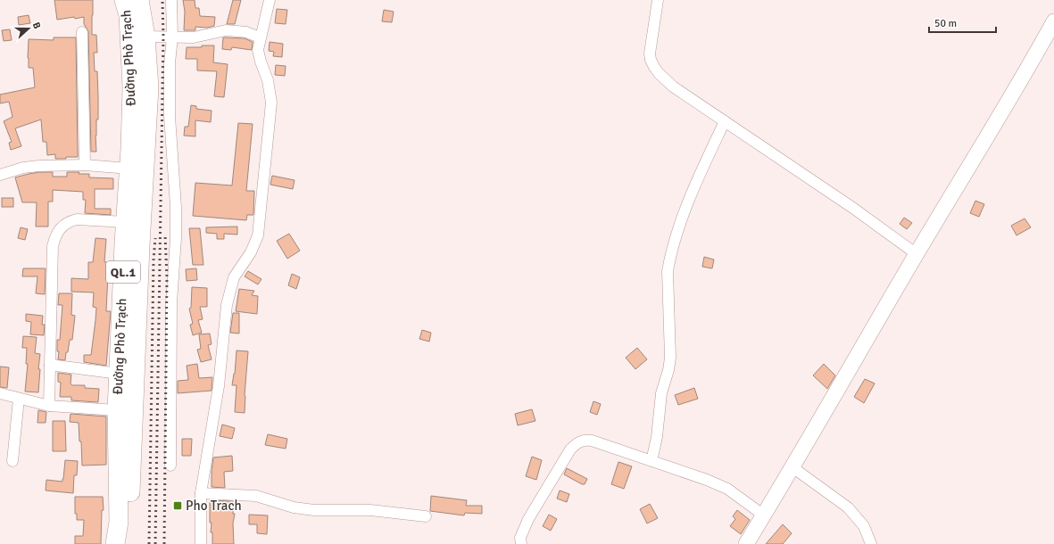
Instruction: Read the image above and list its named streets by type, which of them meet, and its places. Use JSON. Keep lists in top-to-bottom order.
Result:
{
  "streets": {
    "highway": ["Đường Phò Trạch", "QL.1"]
  },
  "places": {
    "transit": ["Pho Trach"]
  },
  "scale_bar": "50 m",
  "north": "right"
}
